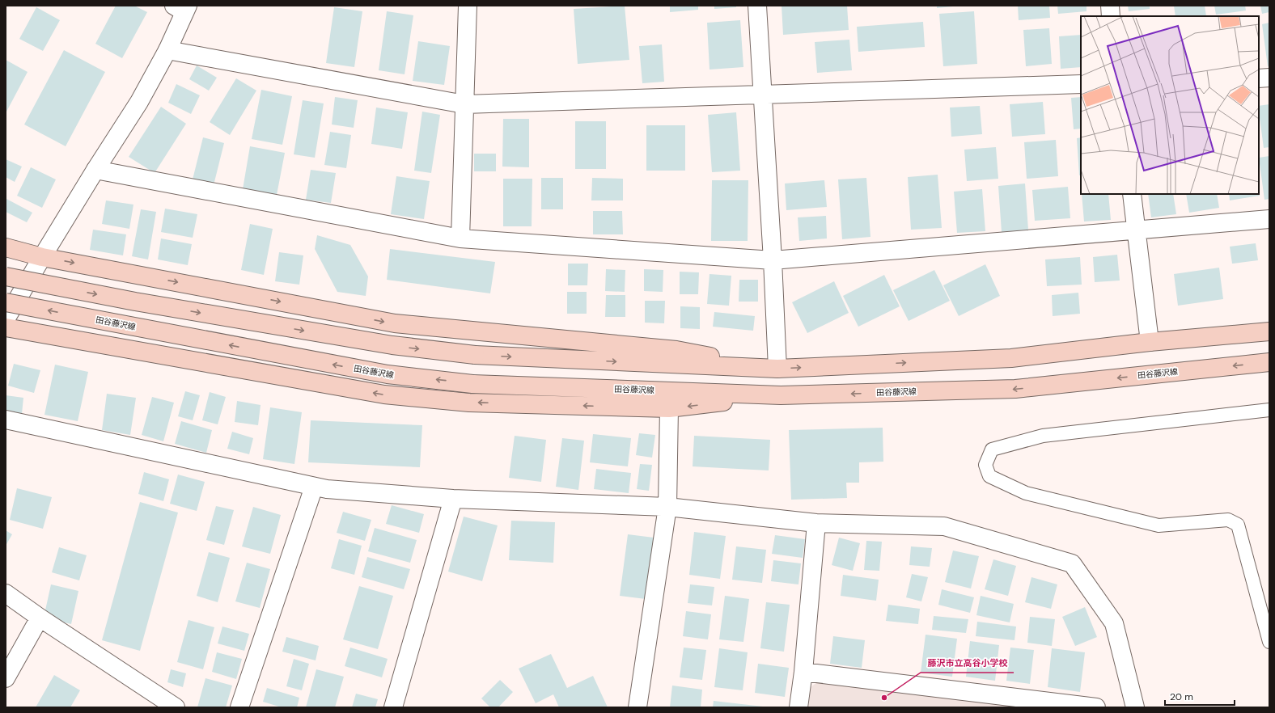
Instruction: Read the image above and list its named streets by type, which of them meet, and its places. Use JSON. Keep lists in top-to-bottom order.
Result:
{
  "streets": {
    "main road": ["田谷藤沢線"]
  },
  "places": ["藤沢市立高谷小学校"],
  "scale_bar": "20 m"
}
